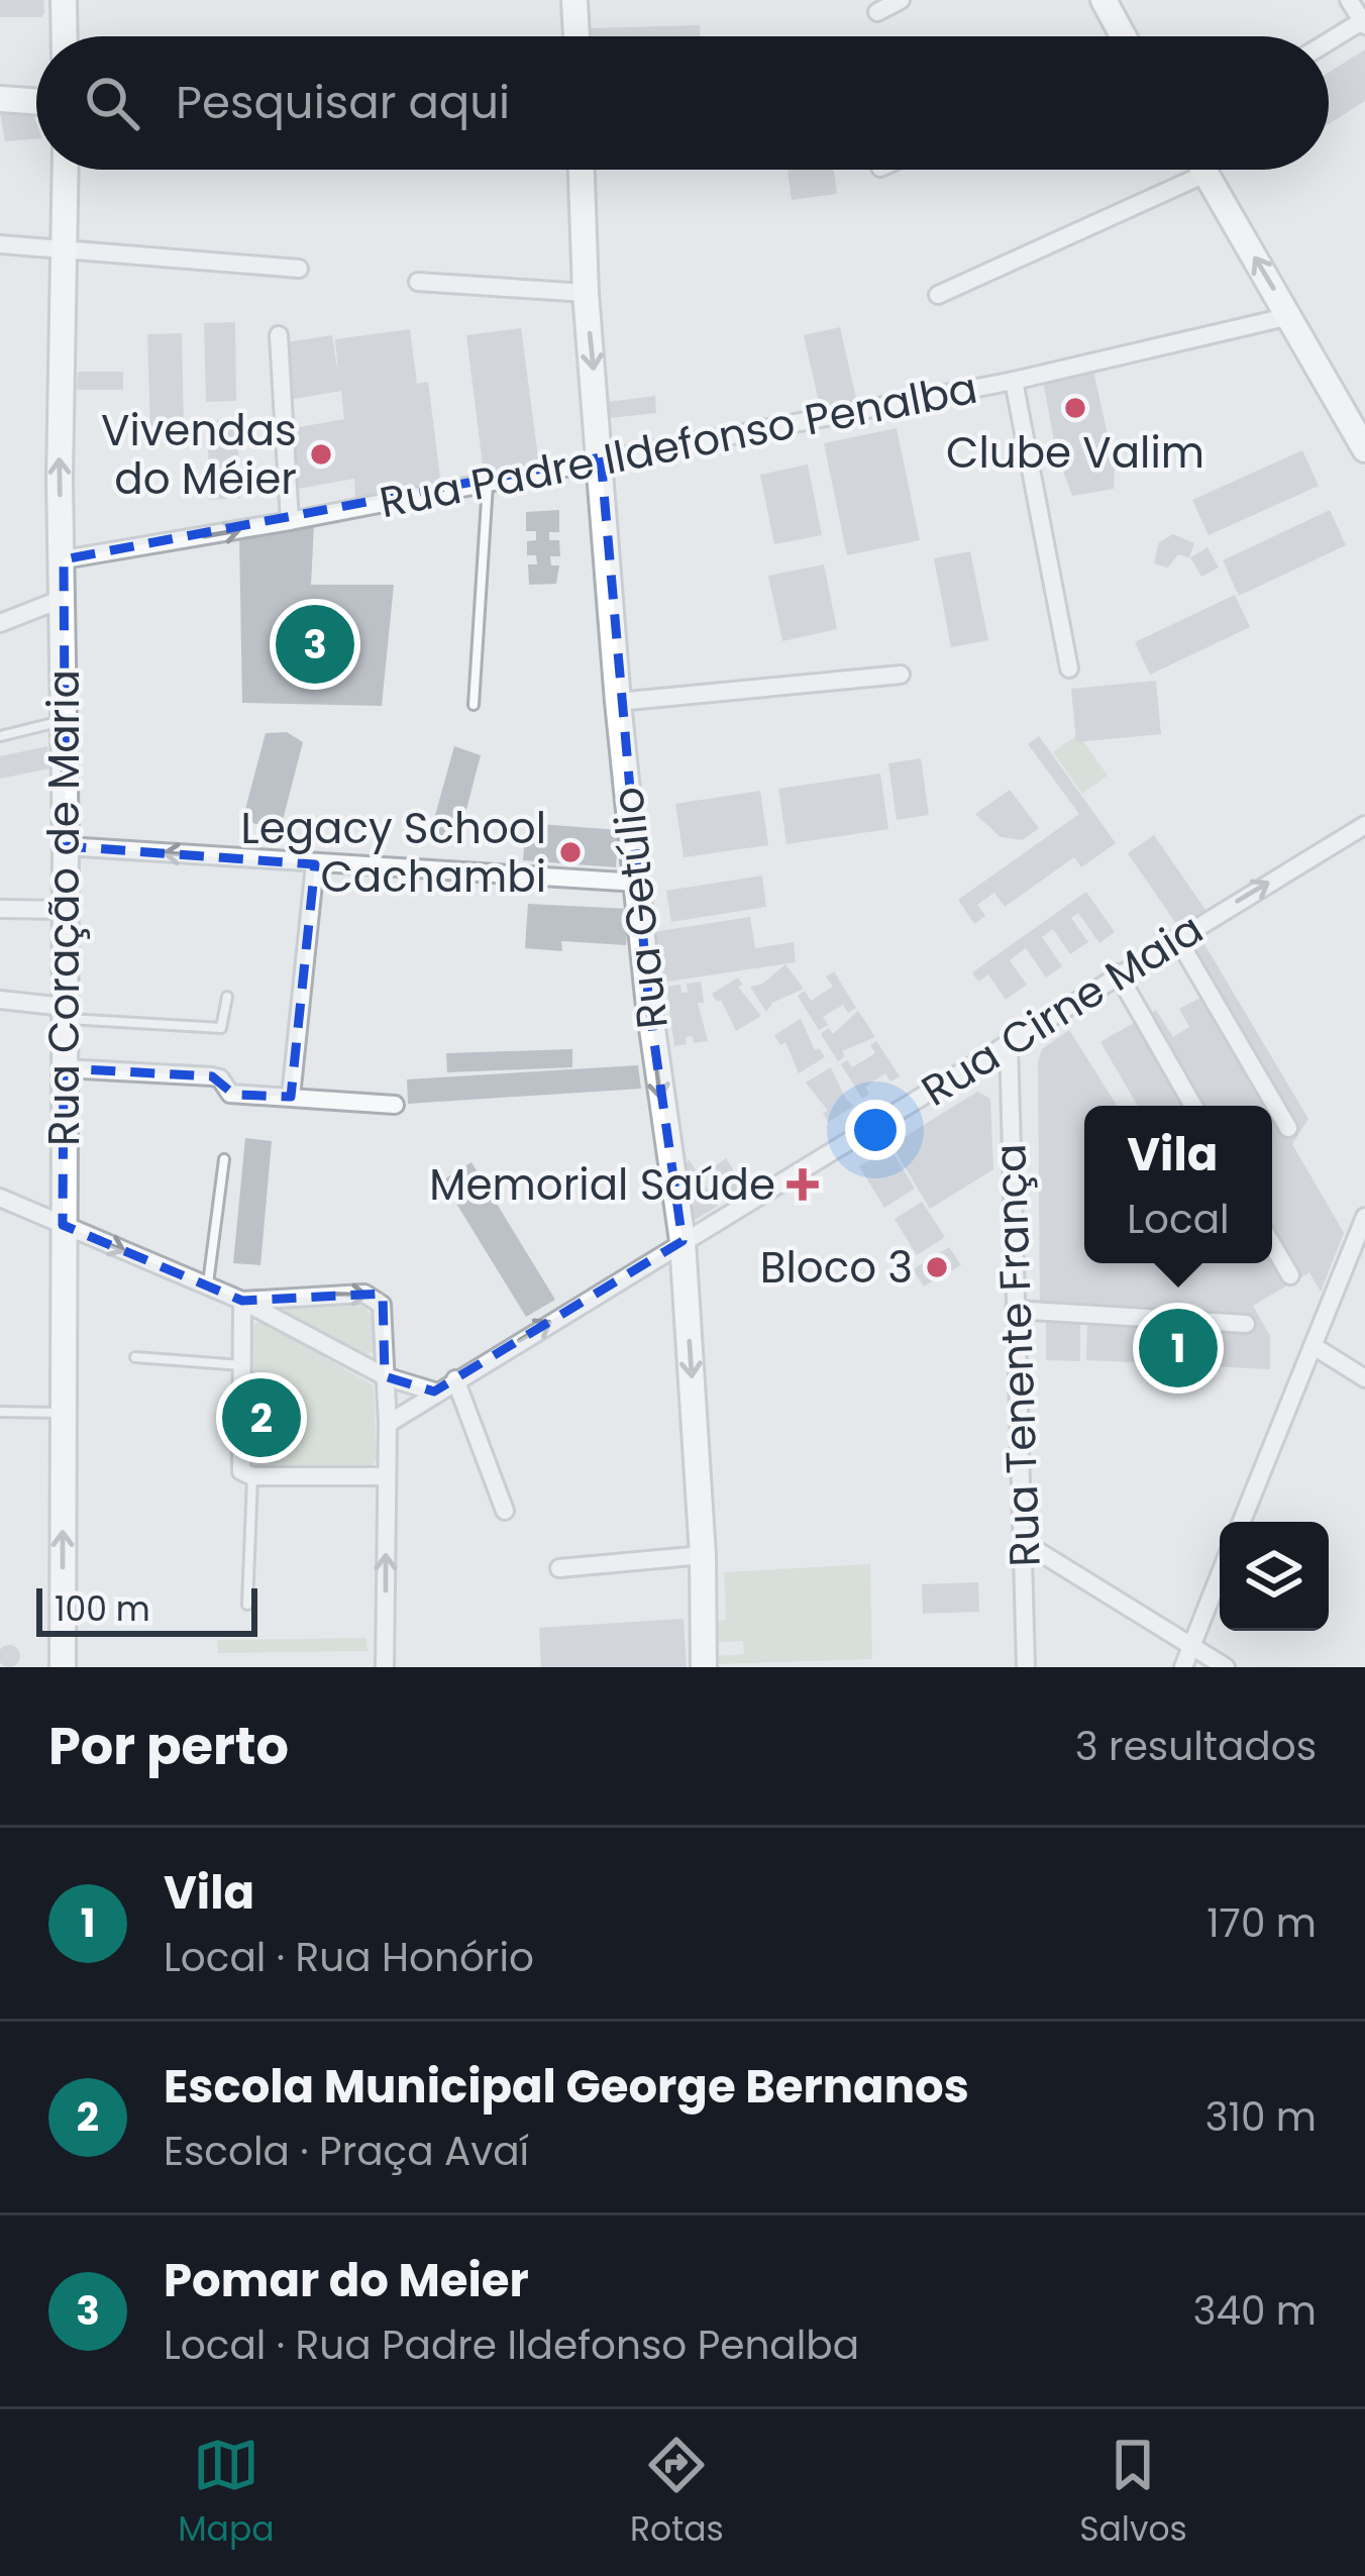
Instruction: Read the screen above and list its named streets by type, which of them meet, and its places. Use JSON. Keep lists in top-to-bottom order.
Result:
{
  "streets": {
    "street": [
      "Rua Padre Ildefonso Penalba",
      "Rua Coração de Maria",
      "Rua Getúlio",
      "Rua Cirne Maia",
      "Rua Tenente França"
    ]
  },
  "crossings": [
    ["Rua Padre Ildefonso Penalba", "Rua Coração de Maria"],
    ["Rua Padre Ildefonso Penalba", "Rua Getúlio"],
    ["Rua Getúlio", "Rua Cirne Maia"],
    ["Rua Cirne Maia", "Rua Tenente França"]
  ],
  "one_way": ["Rua Coração de Maria", "Rua Getúlio", "Rua Cirne Maia"],
  "places": {
    "other": [
      "Clube Valim",
      "Vivendas do Méier",
      "Legacy School Cachambi",
      "Bloco 3"
    ],
    "health": ["Memorial Saúde"]
  },
  "scale_bar": "100 m",
  "page": {
    "search": "Pesquisar aqui",
    "pins": ["3", "1", "2"],
    "popup": ["Vila", "Local"],
    "scale": "100 m",
    "heading": ["Por perto", "3 resultados"],
    "list": [
      {
        "mark": "1",
        "name": "Vila",
        "note": "Local · Rua Honório",
        "value": "170 m"
      },
      {
        "mark": "2",
        "name": "Escola Municipal George Bernanos",
        "note": "Escola · Praça Avaí",
        "value": "310 m"
      },
      {
        "mark": "3",
        "name": "Pomar do Meier",
        "note": "Local · Rua Padre Ildefonso Penalba",
        "value": "340 m"
      }
    ],
    "nav": ["Mapa", "Rotas", "Salvos"]
  }
}
